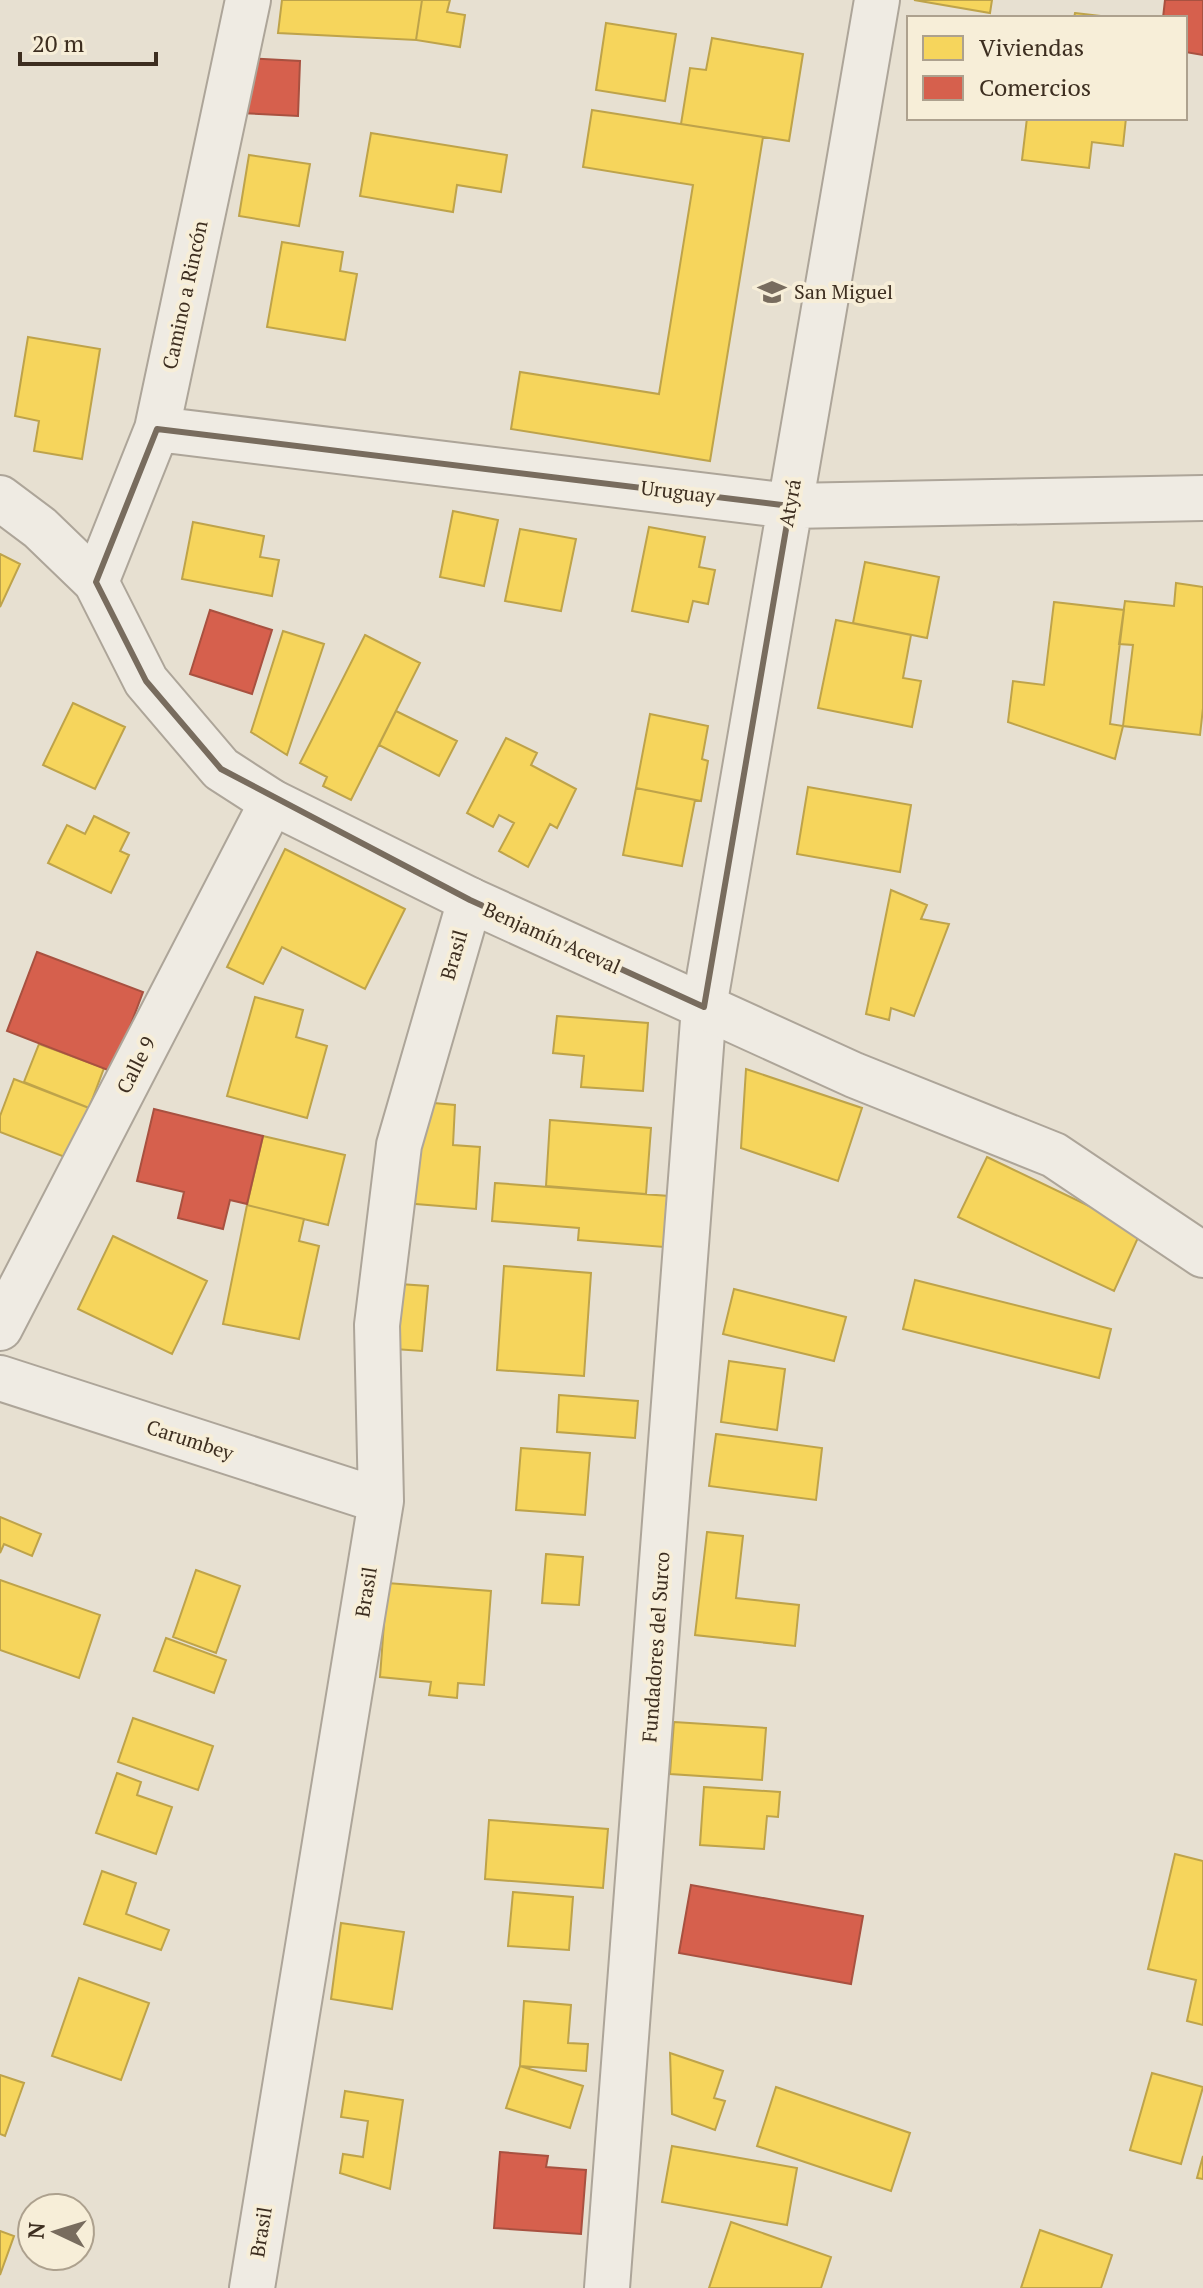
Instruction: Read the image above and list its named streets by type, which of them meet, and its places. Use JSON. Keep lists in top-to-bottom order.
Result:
{
  "streets": {
    "street": [
      "Camino a Rincón",
      "Uruguay",
      "Atyrá",
      "Benjamín Aceval",
      "Brasil",
      "Calle 9",
      "Carumbey",
      "Fundadores del Surco"
    ]
  },
  "crossings": [
    ["Camino a Rincón", "Uruguay"],
    ["Camino a Rincón", "Benjamín Aceval"],
    ["Uruguay", "Atyrá"],
    ["Atyrá", "Benjamín Aceval"],
    ["Atyrá", "Fundadores del Surco"],
    ["Benjamín Aceval", "Brasil"],
    ["Benjamín Aceval", "Calle 9"],
    ["Benjamín Aceval", "Fundadores del Surco"],
    ["Brasil", "Carumbey"]
  ],
  "places": {
    "school or university": ["San Miguel"]
  },
  "legend": ["Viviendas", "Comercios"],
  "scale_bar": "20 m",
  "north": "left"
}
